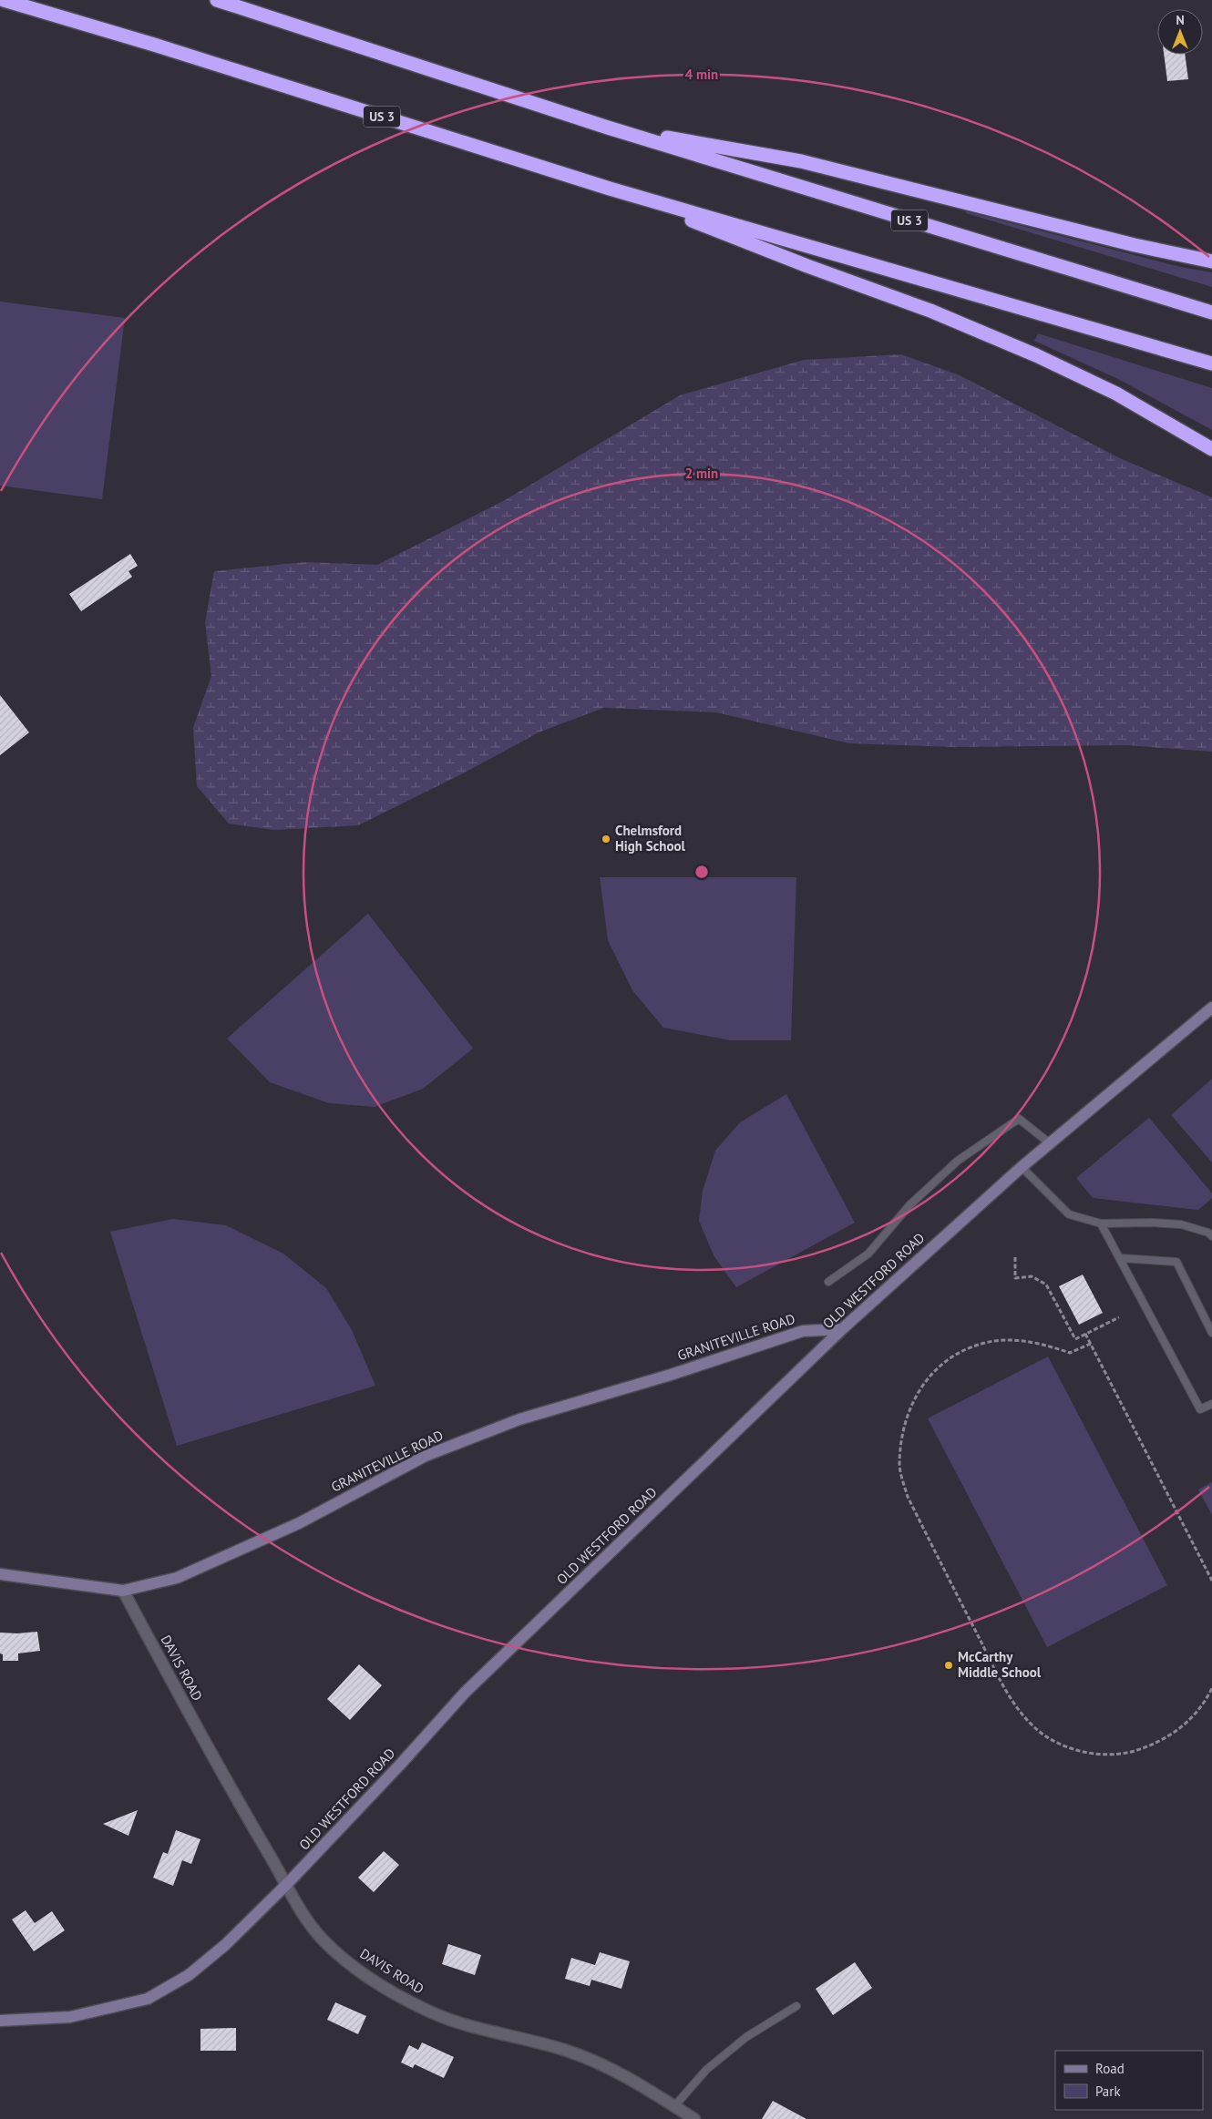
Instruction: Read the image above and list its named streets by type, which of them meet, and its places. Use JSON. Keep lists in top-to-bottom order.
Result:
{
  "streets": {
    "highway": ["US 3"],
    "main road": ["OLD WESTFORD ROAD", "GRANITEVILLE ROAD"],
    "street": ["DAVIS ROAD"]
  },
  "crossings": [
    ["OLD WESTFORD ROAD", "GRANITEVILLE ROAD"],
    ["OLD WESTFORD ROAD", "DAVIS ROAD"],
    ["GRANITEVILLE ROAD", "DAVIS ROAD"]
  ],
  "places": ["Chelmsford High School", "McCarthy Middle School"],
  "legend": ["Road", "Park"],
  "north": "top",
  "rings": ["4 min", "2 min"]
}
